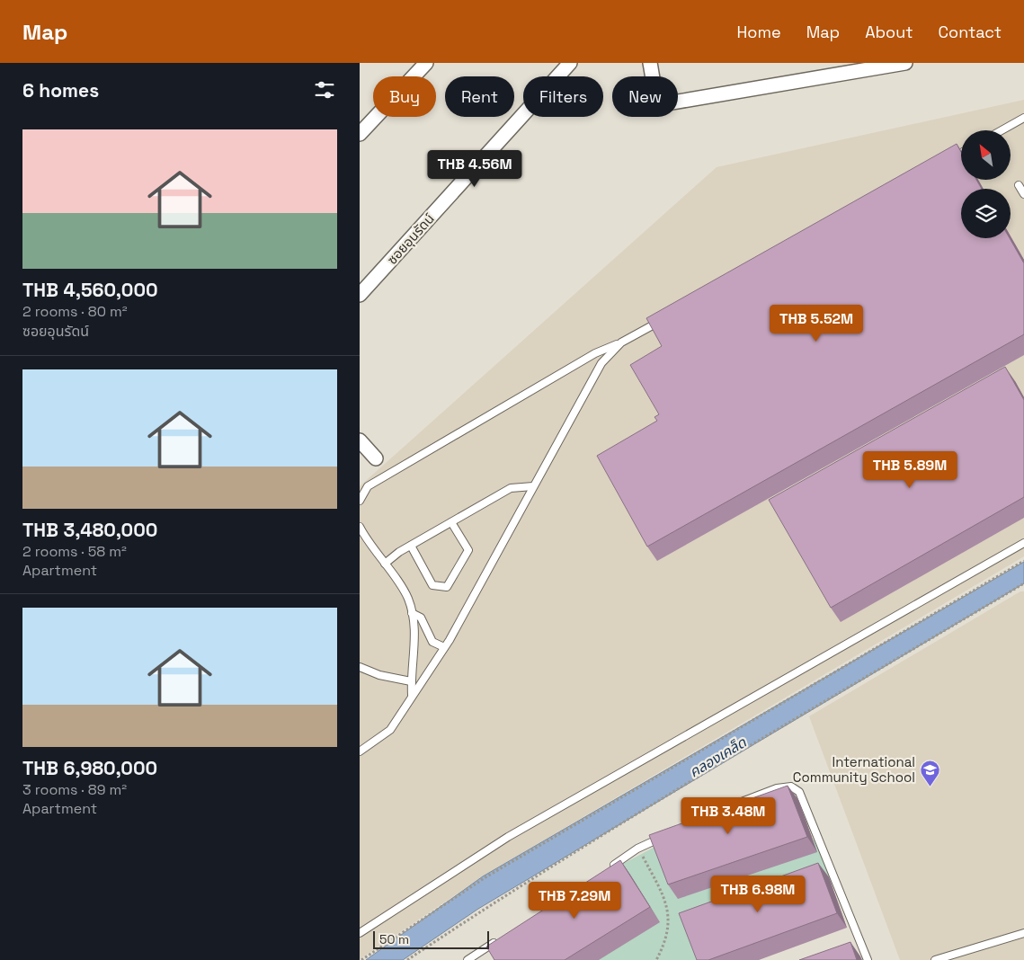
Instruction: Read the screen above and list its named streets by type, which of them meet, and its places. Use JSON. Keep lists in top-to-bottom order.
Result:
{
  "streets": {
    "street": ["ซอยอุนรัดน์"]
  },
  "water": ["คลองเคล็ด"],
  "places": {
    "school or university": ["International Community School"]
  },
  "scale_bar": "50 m",
  "north": "top left",
  "page": {
    "header": "Map",
    "nav": [
      "Home",
      "Map",
      "About",
      "Contact"
    ],
    "heading": "6 homes",
    "chip": [
      "Buy",
      "Rent",
      "Filters",
      "New"
    ],
    "list": [
      {
        "name": "THB 4,560,000",
        "note": "2 rooms · 80 m² · ซอยอุนรัดน์"
      },
      {
        "name": "THB 3,480,000",
        "note": "2 rooms · 58 m² · Apartment"
      },
      {
        "name": "THB 6,980,000",
        "note": "3 rooms · 89 m² · Apartment"
      }
    ],
    "price": [
      "THB 4.56M",
      "THB 5.52M",
      "THB 5.89M",
      "THB 3.48M",
      "THB 6.98M",
      "THB 7.29M"
    ],
    "scale": "50 m"
  }
}
